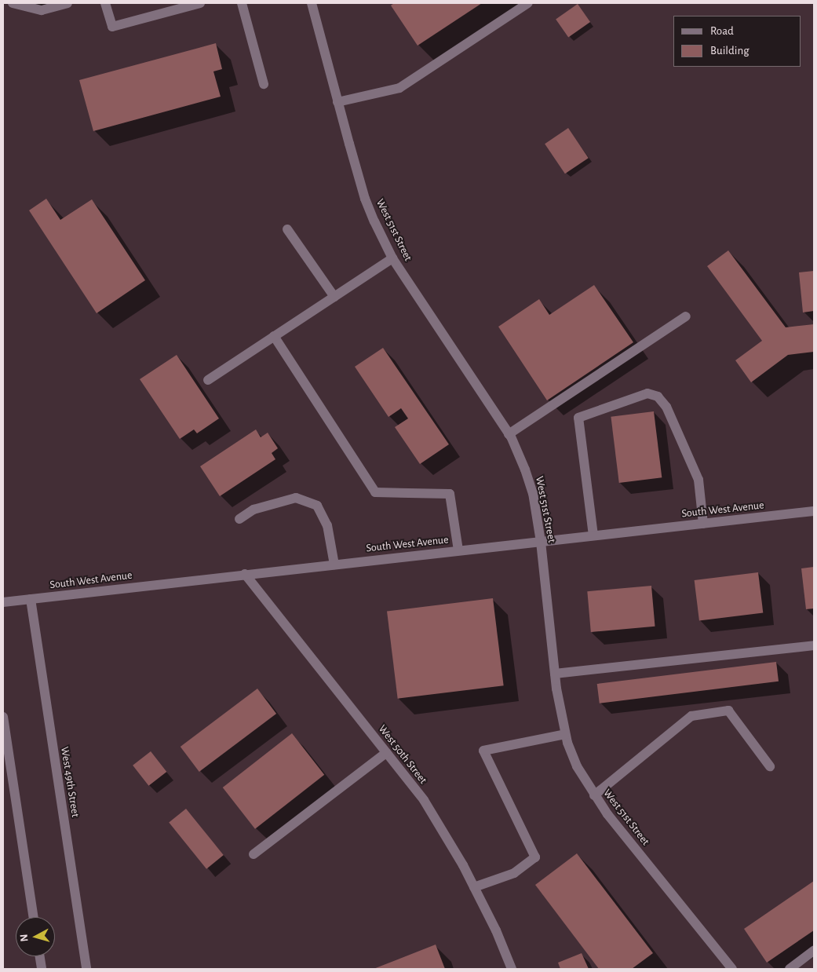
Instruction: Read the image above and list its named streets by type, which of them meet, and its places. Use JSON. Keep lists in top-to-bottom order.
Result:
{
  "streets": {
    "street": [
      "West 51st Street",
      "South West Avenue",
      "West 50th Street",
      "West 49th Street"
    ]
  },
  "crossings": [
    ["West 51st Street", "South West Avenue"],
    ["South West Avenue", "West 50th Street"],
    ["South West Avenue", "West 49th Street"]
  ],
  "legend": ["Road", "Building"],
  "north": "left"
}
